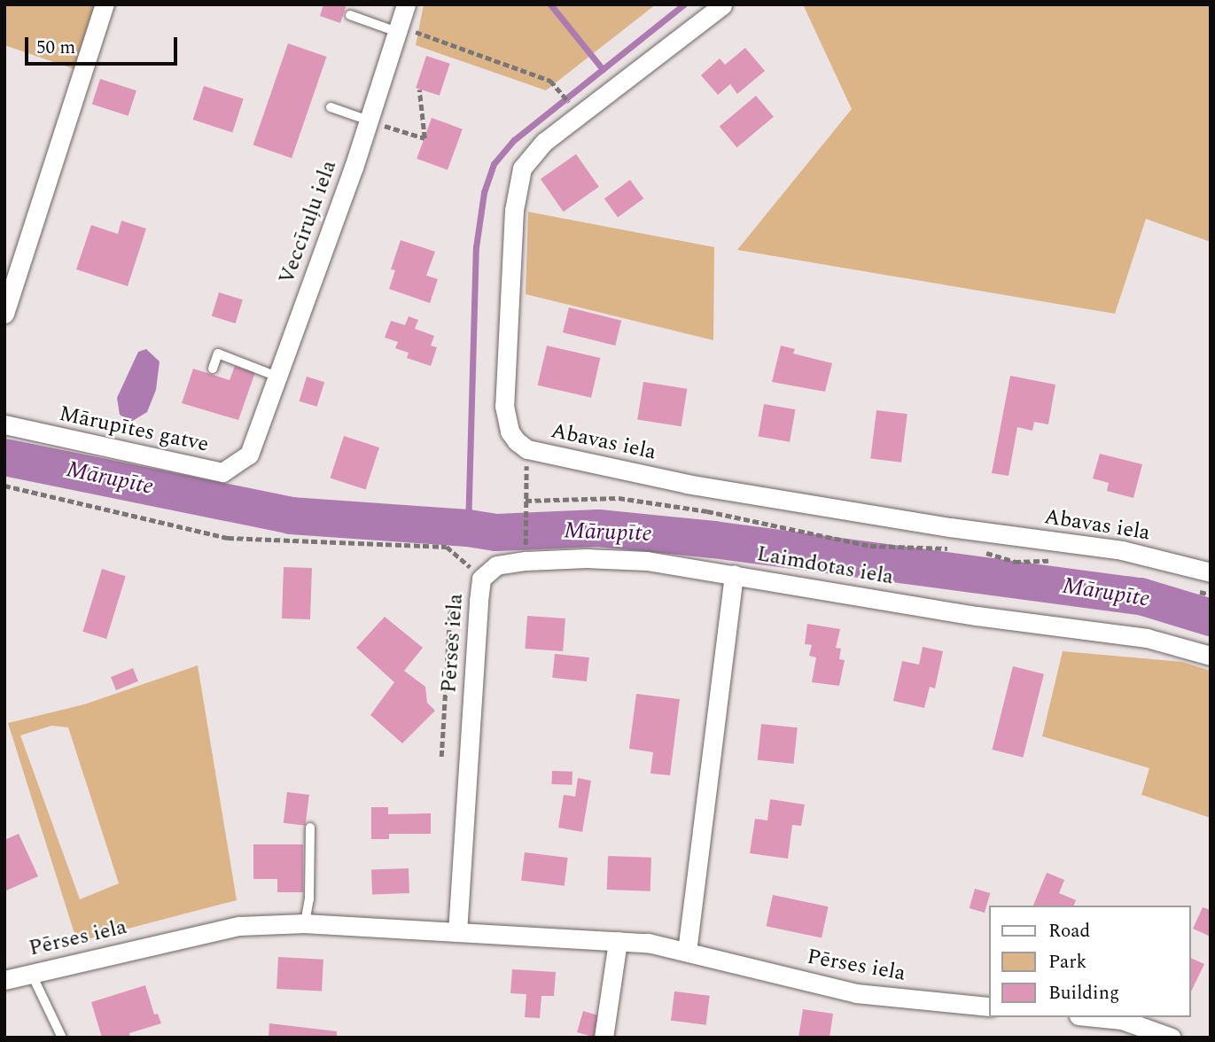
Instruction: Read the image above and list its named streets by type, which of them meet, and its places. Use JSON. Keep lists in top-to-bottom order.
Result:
{
  "streets": {
    "street": [
      "Veccīruļu iela",
      "Mārupītes gatve",
      "Abavas iela",
      "Laimdotas iela",
      "Pērses iela"
    ]
  },
  "crossings": [
    ["Veccīruļu iela", "Mārupītes gatve"],
    ["Laimdotas iela", "Pērses iela"]
  ],
  "water": ["Mārupīte"],
  "legend": ["Road", "Park", "Building"],
  "scale_bar": "50 m"
}
